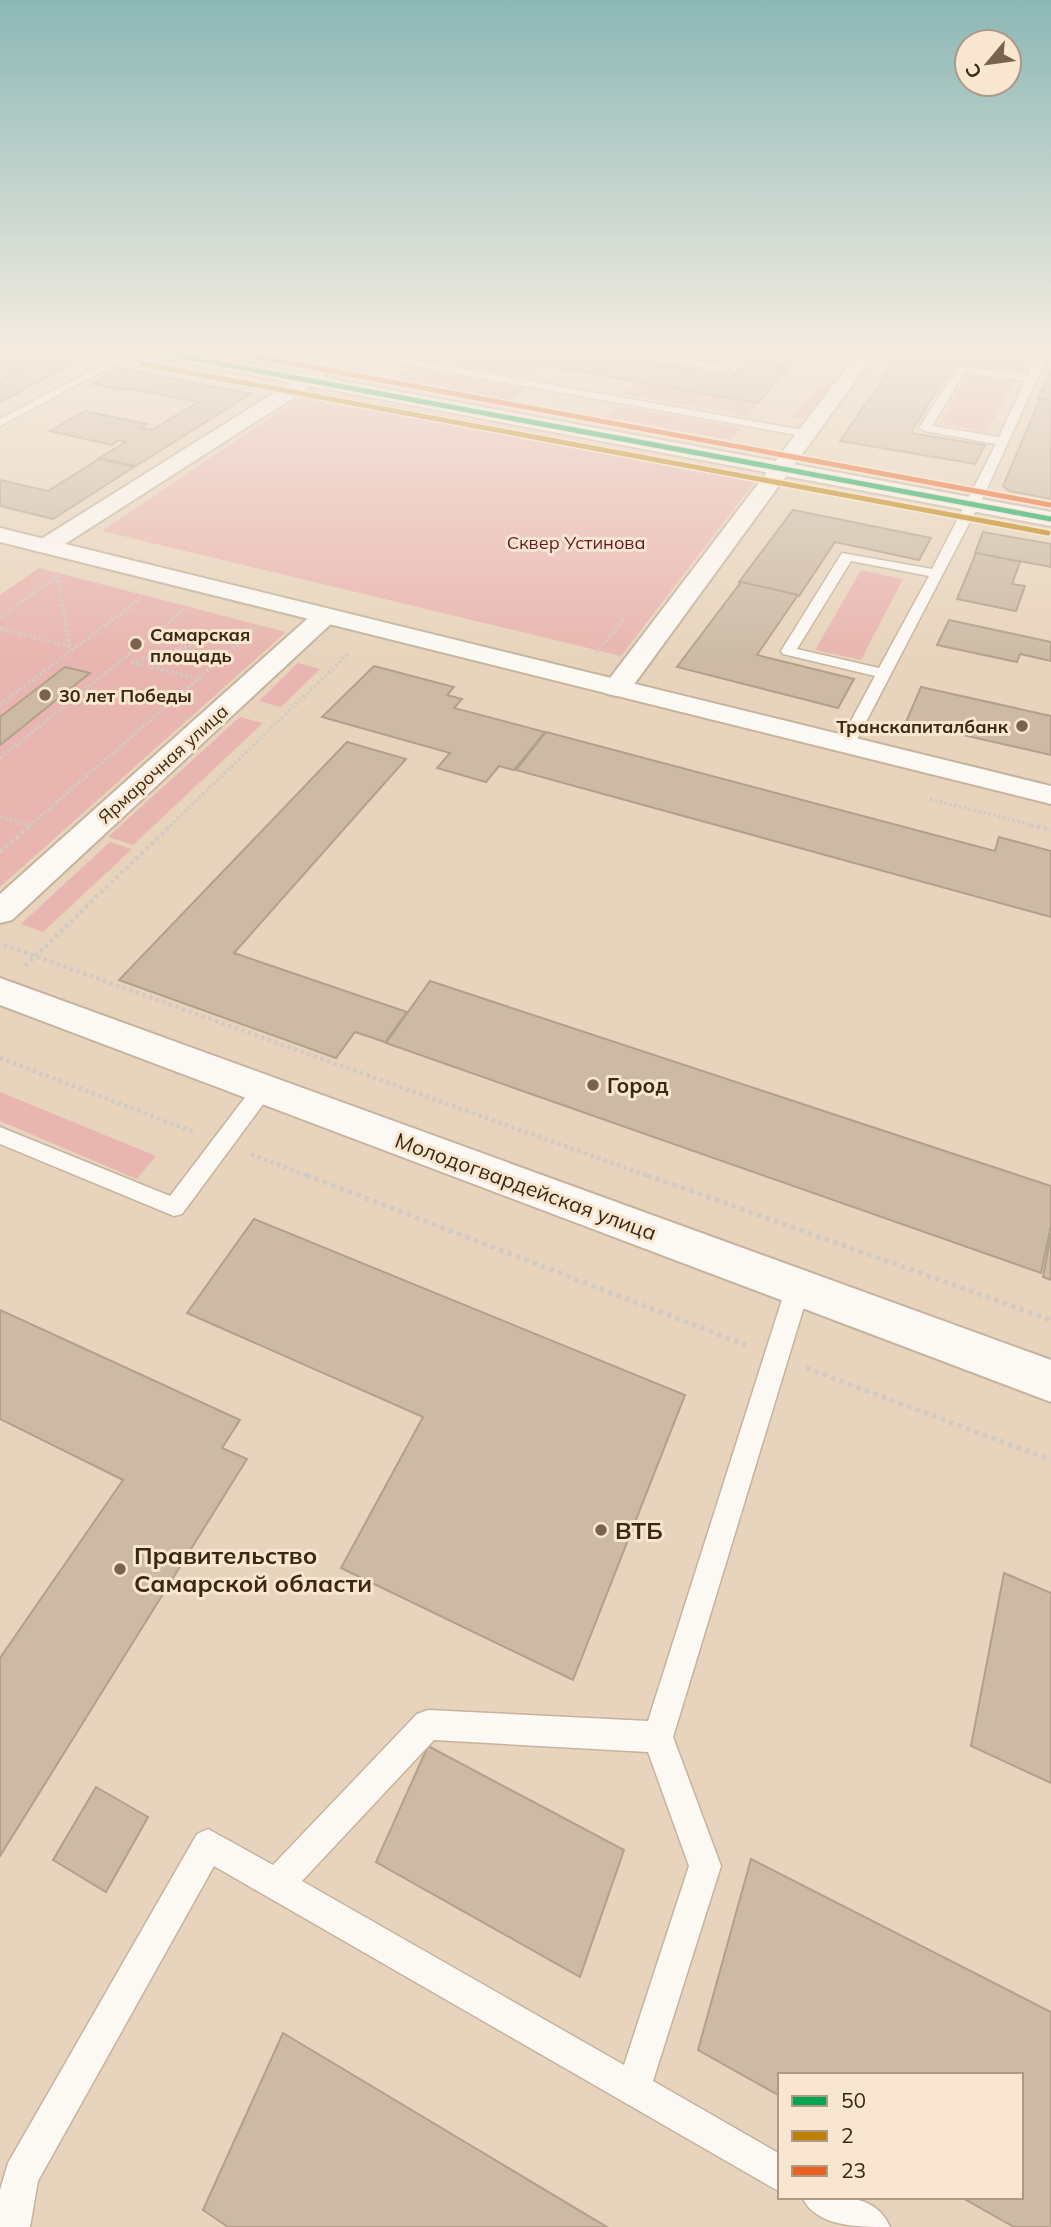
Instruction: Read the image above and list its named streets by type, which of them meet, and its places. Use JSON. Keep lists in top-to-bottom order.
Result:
{
  "streets": {
    "street": ["Ярмарочная улица", "Молодогвардейская улица"]
  },
  "parks": ["Сквер Устинова"],
  "places": [
    "Самарская площадь",
    "30 лет Победы",
    "Транскапиталбанк",
    "Город",
    "ВТБ",
    "Правительство Самарской области"
  ],
  "lines": ["transit line 50", "transit line 2", "transit line 23"],
  "legend": ["50", "2", "23"],
  "north": "bottom left"
}
